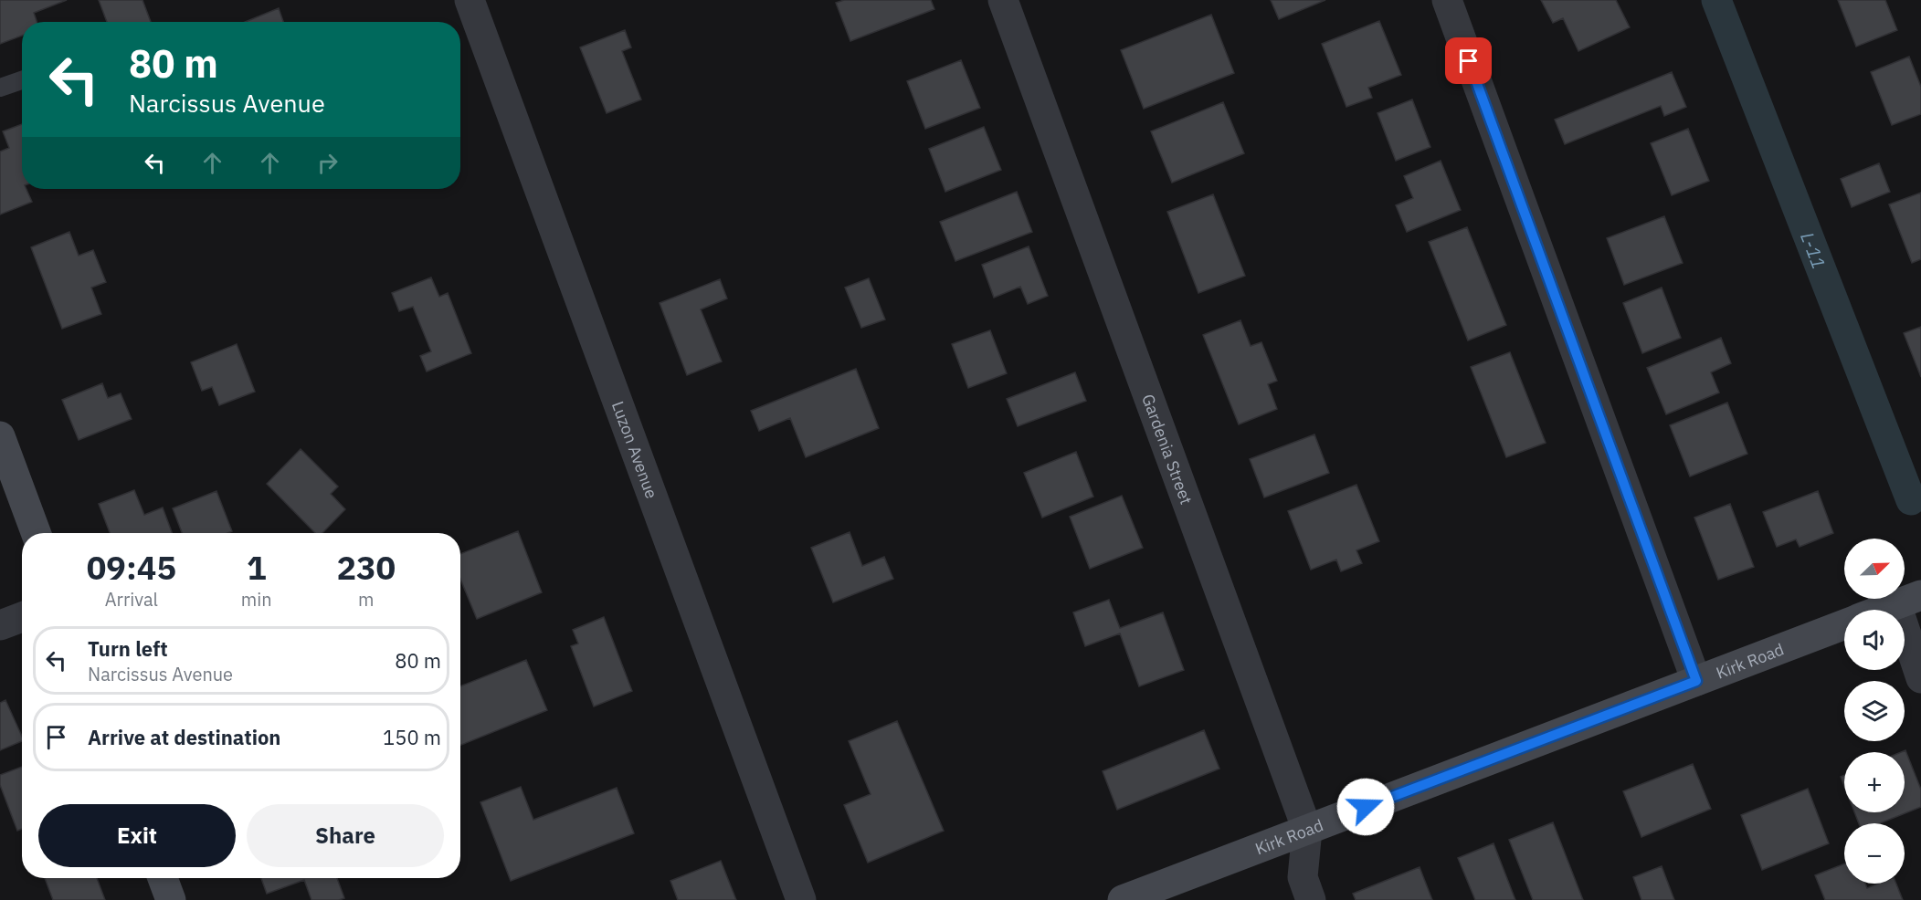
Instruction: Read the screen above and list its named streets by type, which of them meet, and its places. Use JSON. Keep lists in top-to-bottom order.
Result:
{
  "streets": {
    "street": ["Gardenia Street", "Luzon Avenue", "Kirk Road"]
  },
  "crossings": [
    ["Gardenia Street", "Kirk Road"]
  ],
  "water": ["L-11"],
  "north": "top right",
  "page": {
    "turn": ["80 m", "Narcissus Avenue"],
    "eta": [
      "09:45",
      "Arrival",
      "1",
      "min",
      "230",
      "m"
    ],
    "map_buttons": ["+", "−"],
    "list": [
      {
        "name": "Turn left",
        "note": "Narcissus Avenue",
        "value": "80 m"
      },
      {
        "name": "Arrive at destination",
        "value": "150 m"
      }
    ],
    "buttons": ["Exit", "Share"]
  }
}
